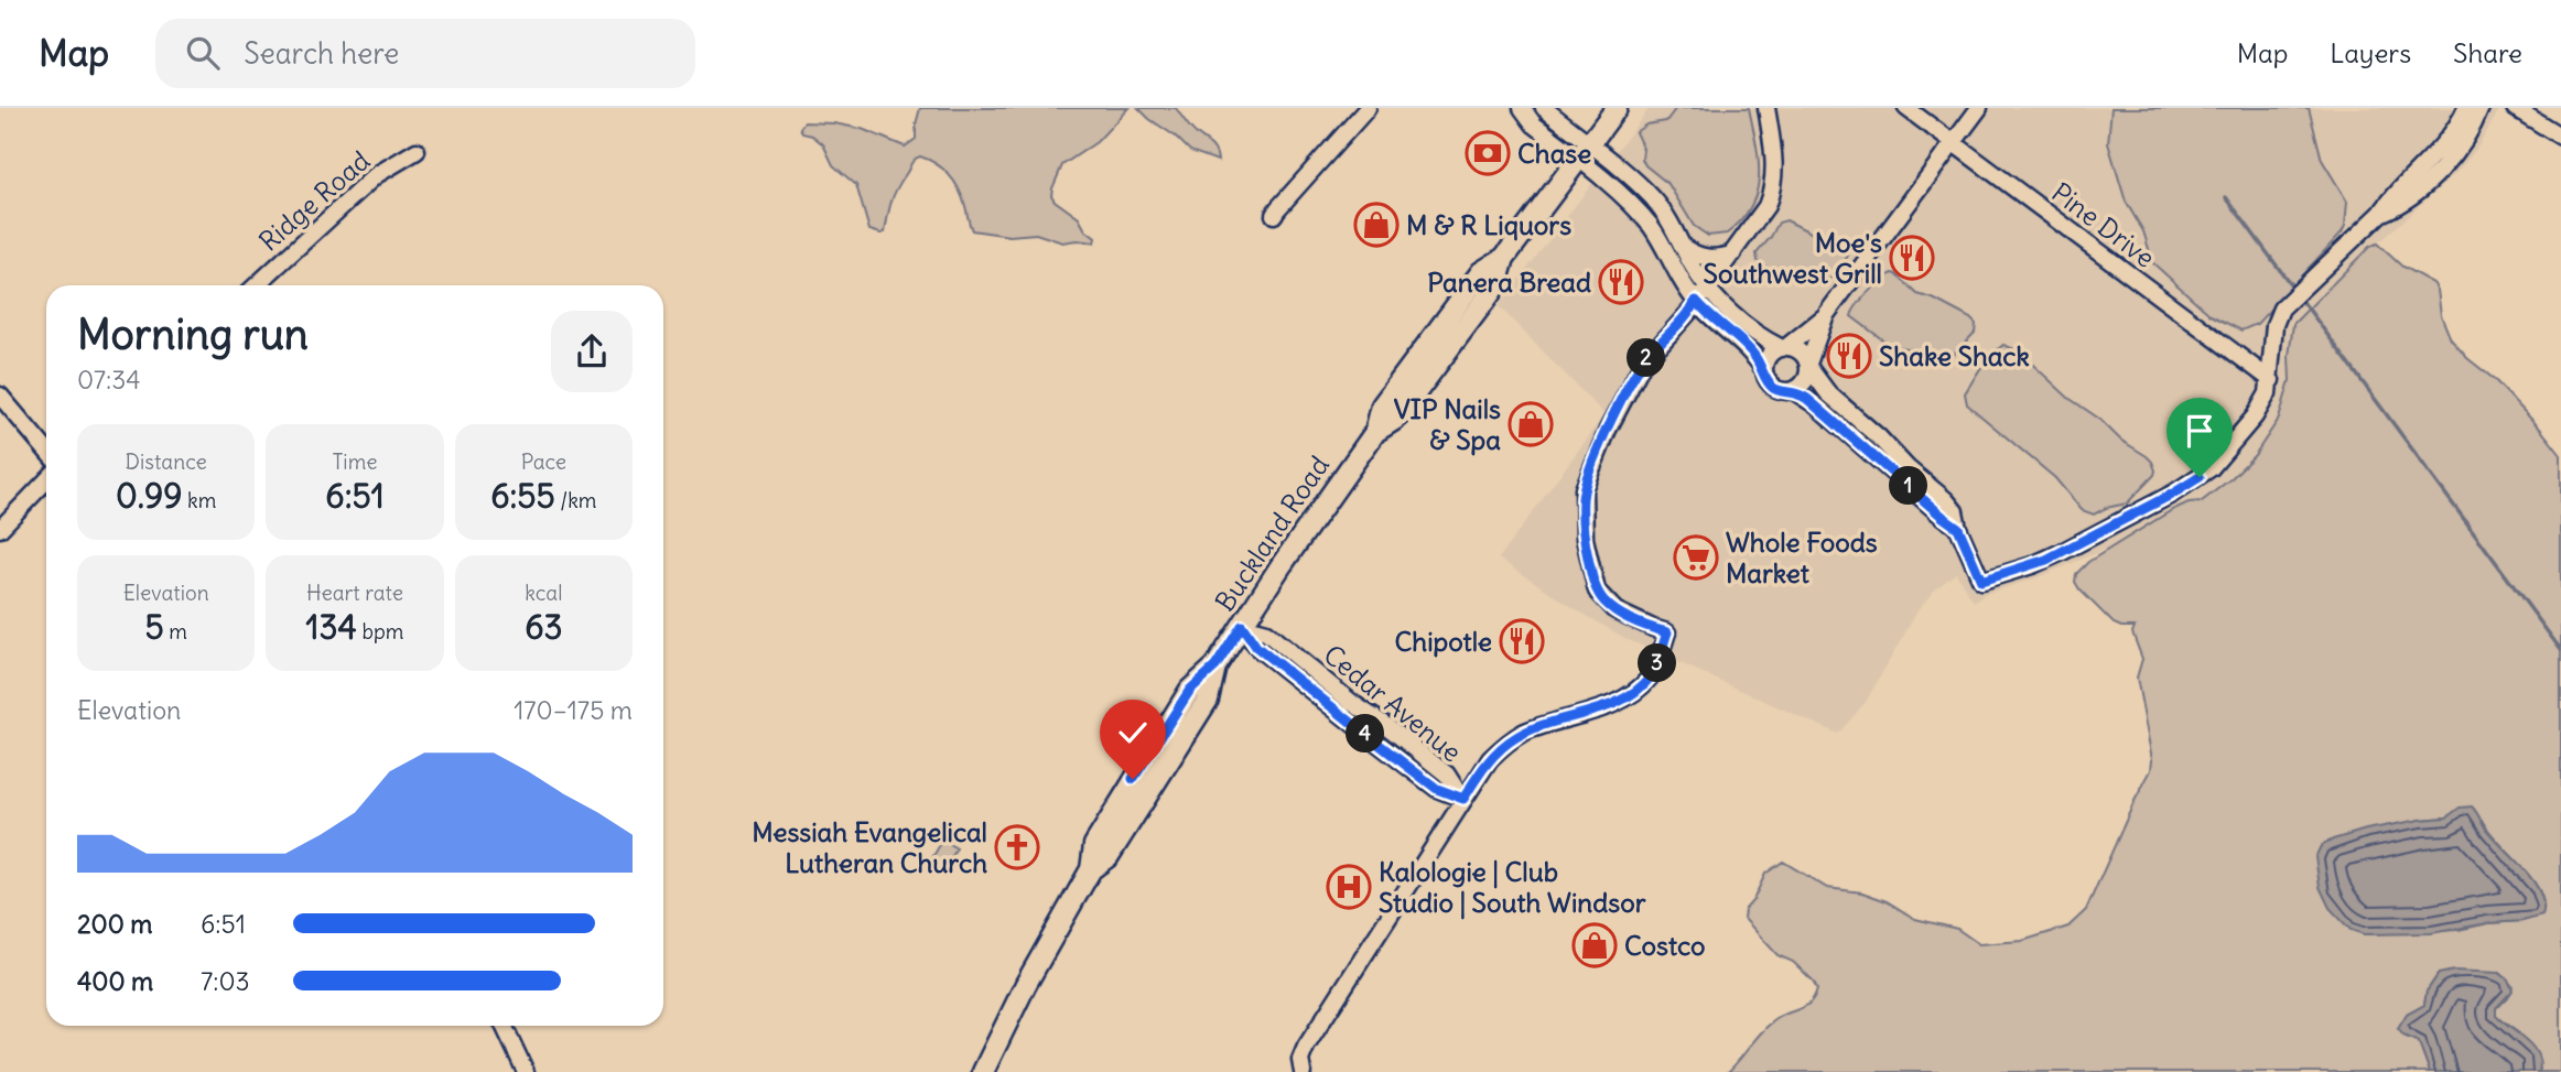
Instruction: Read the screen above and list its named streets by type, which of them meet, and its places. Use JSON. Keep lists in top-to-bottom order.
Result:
{
  "streets": {
    "main road": ["Buckland Road"],
    "street": ["Ridge Road", "Pine Drive", "Cedar Avenue"]
  },
  "crossings": [
    ["Buckland Road", "Cedar Avenue"]
  ],
  "places": {
    "bank": ["Chase"],
    "shop": ["M & R Liquors", "VIP Nails & Spa", "Costco"],
    "restaurant": [
      "Moe's Southwest Grill",
      "Panera Bread",
      "Shake Shack",
      "Chipotle"
    ],
    "supermarket": ["Whole Foods Market"],
    "church": ["Messiah Evangelical Lutheran Church"],
    "hospital": ["Kalologie | Club Studio | South Windsor"]
  },
  "page": {
    "header": "Map",
    "search": "Search here",
    "nav": ["Map", "Layers", "Share"],
    "heading": ["Morning run", "07:34"],
    "pins": [
      "2",
      "1",
      "3",
      "4"
    ],
    "stats": [
      ["Distance", "0.99 km"],
      ["Time", "6:51"],
      ["Pace", "6:55 /km"],
      ["Elevation", "5 m"],
      ["Heart rate", "134 bpm"],
      ["kcal", "63"]
    ],
    "chart": ["Elevation", "170–175 m"],
    "list": [
      {
        "name": "200 m",
        "note": "6:51"
      },
      {
        "name": "400 m",
        "note": "7:03"
      }
    ]
  }
}
